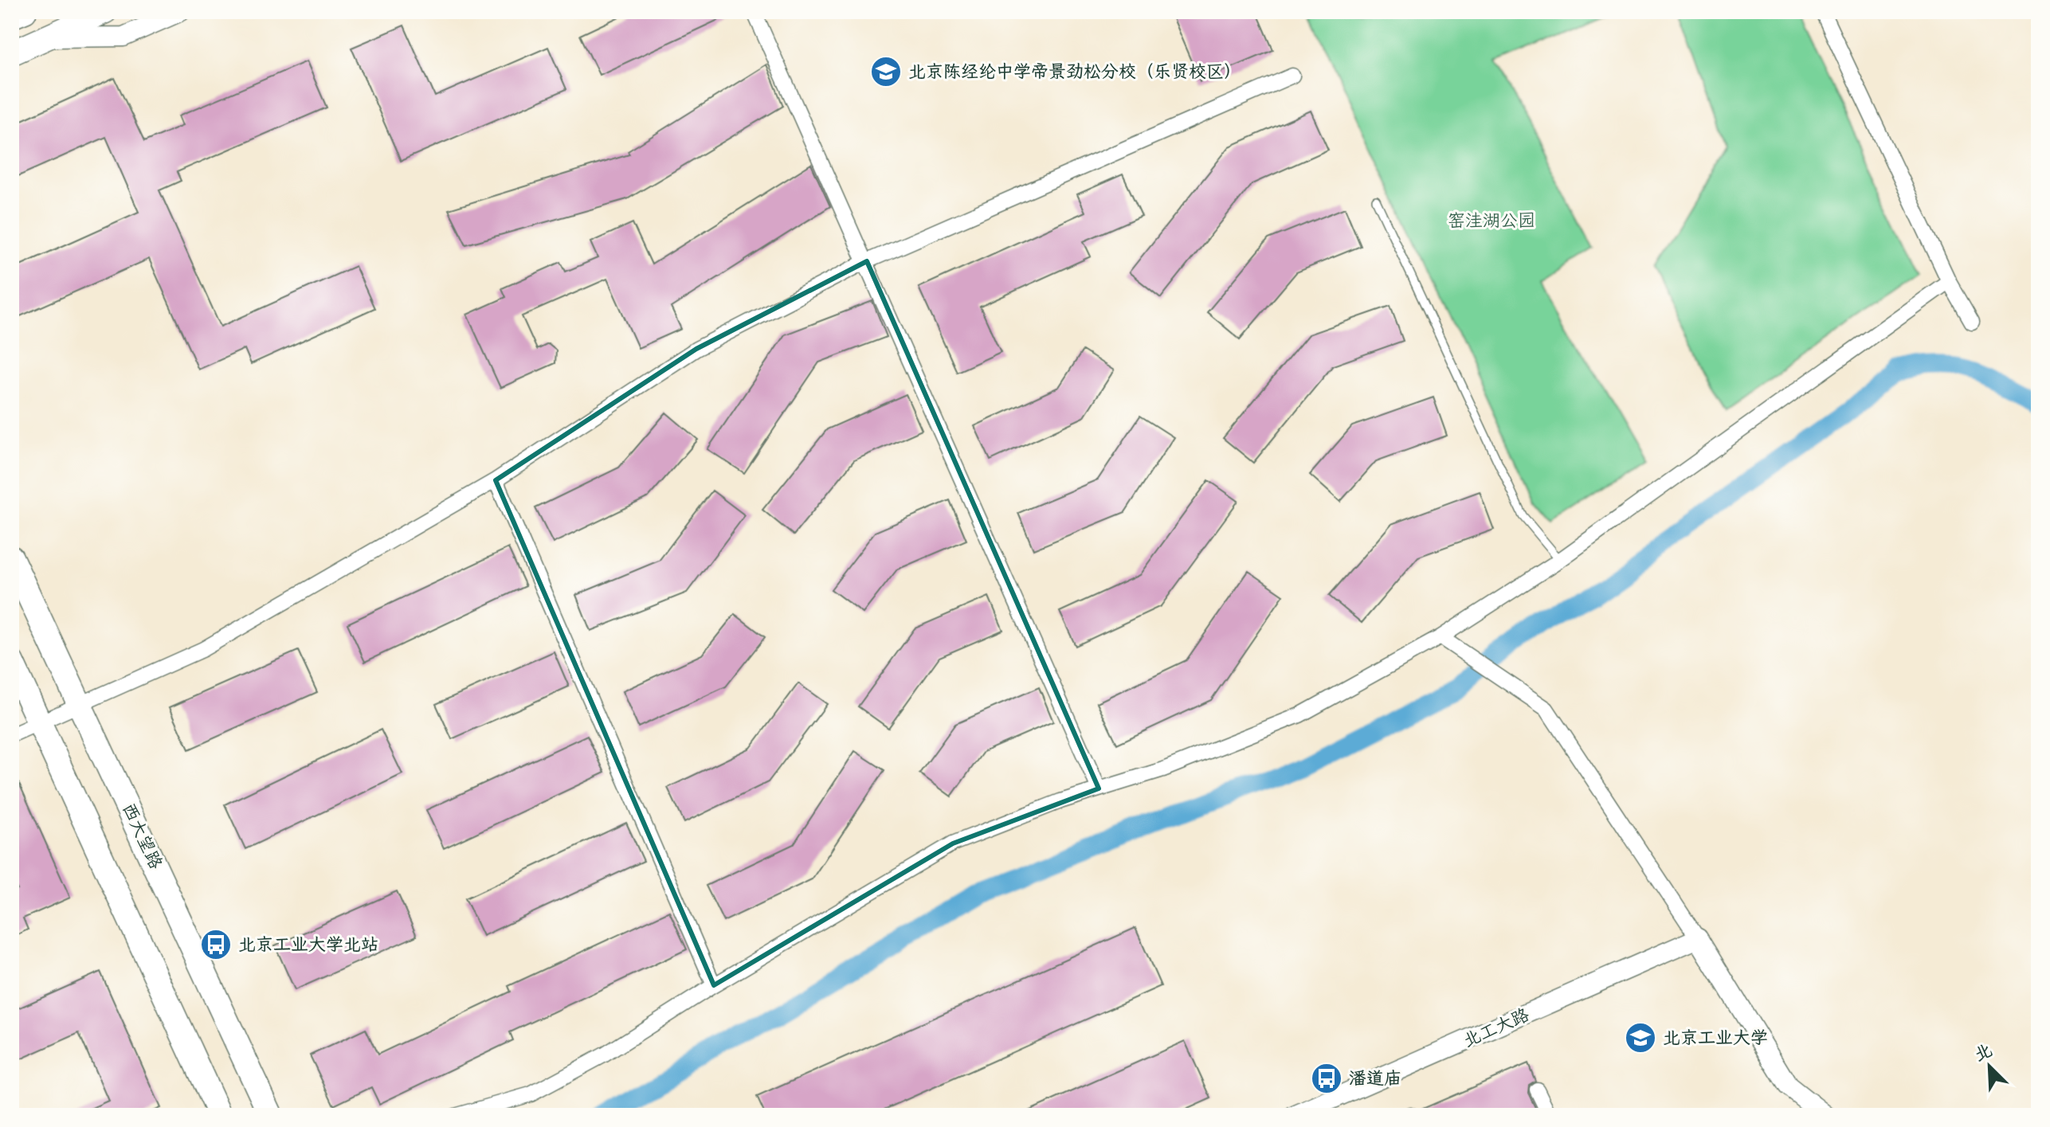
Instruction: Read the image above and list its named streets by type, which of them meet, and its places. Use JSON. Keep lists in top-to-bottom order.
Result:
{
  "streets": {
    "main road": ["西大望路"],
    "street": ["北工大路"]
  },
  "parks": ["窑洼湖公园"],
  "places": {
    "school or university": ["北京陈经纶中学帝景劲松分校（乐贤校区）", "北京工业大学"],
    "bus stop": ["北京工业大学北站", "潘道庙"]
  },
  "north": "top left"
}
